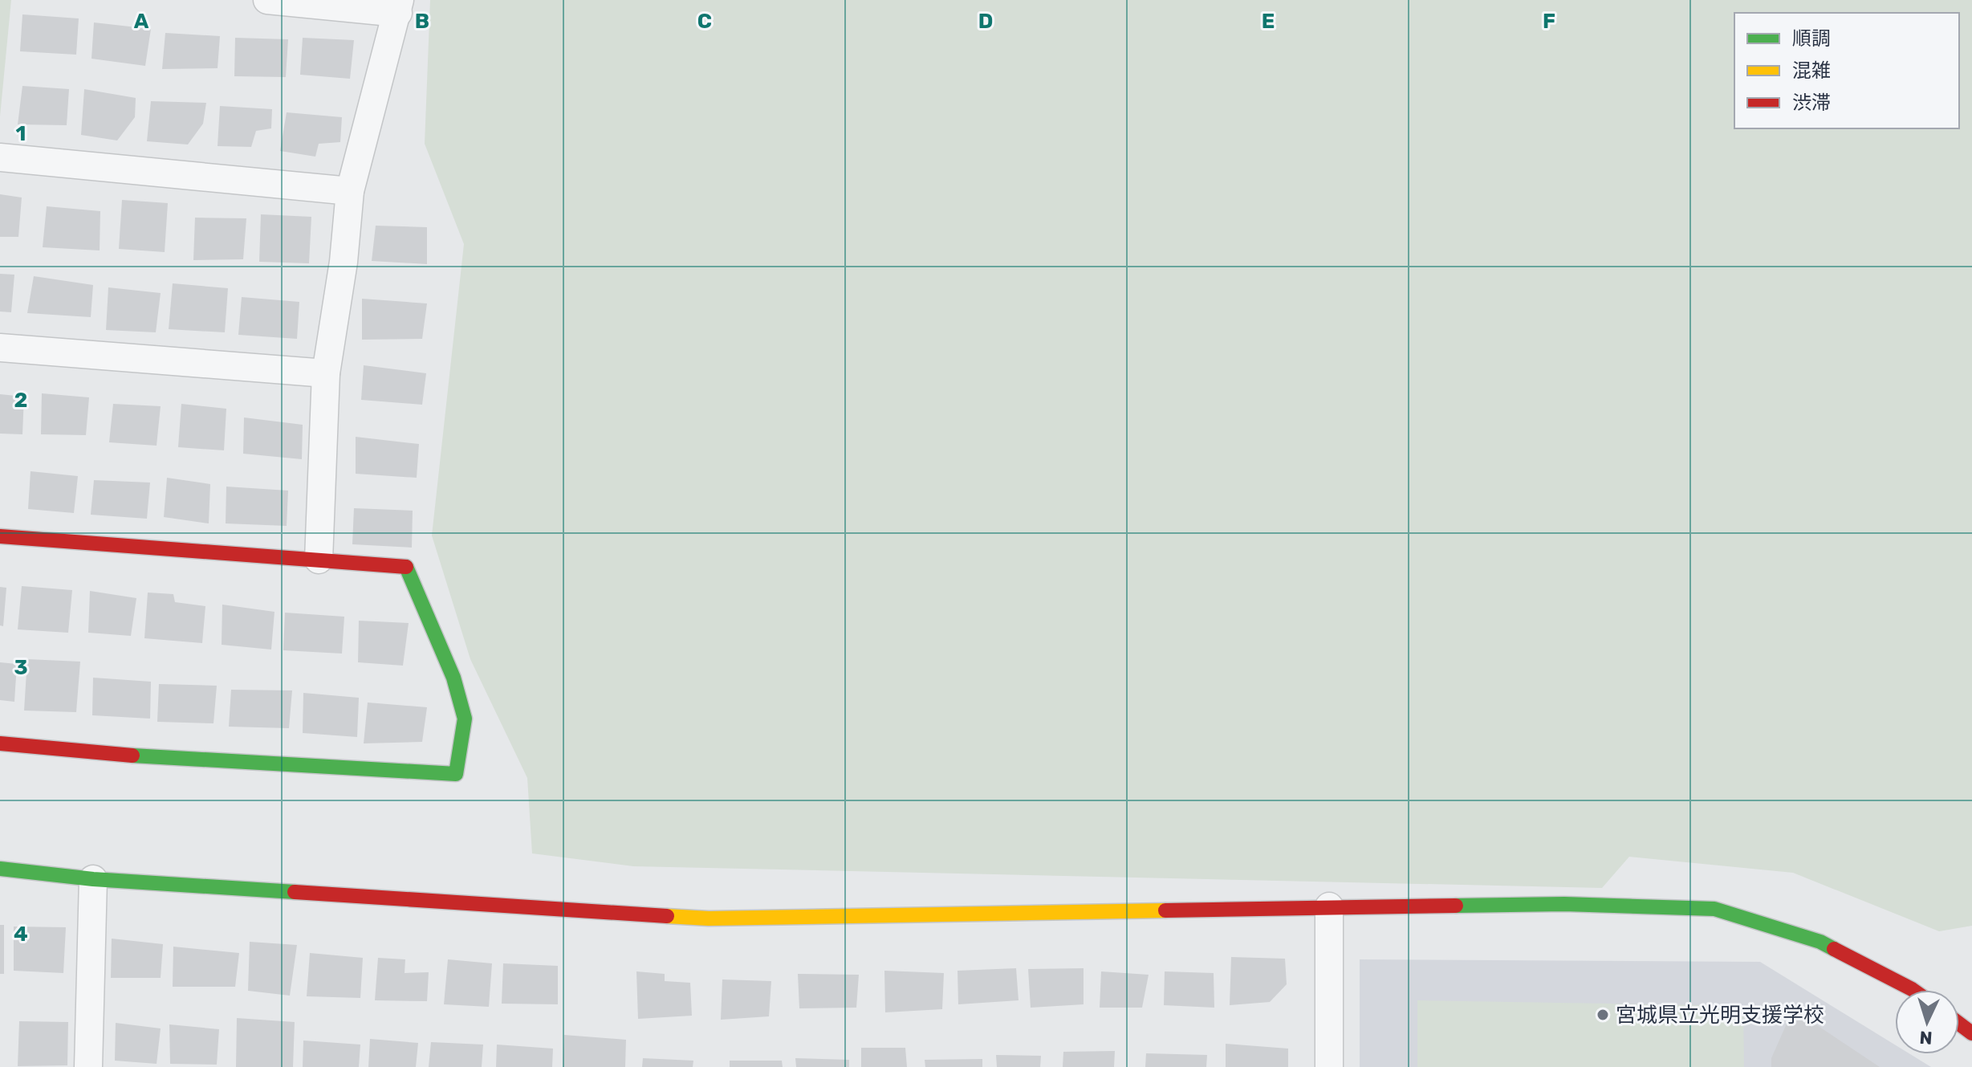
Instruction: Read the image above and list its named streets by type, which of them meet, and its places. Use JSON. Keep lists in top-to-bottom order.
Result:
{
  "places": ["宮城県立光明支援学校"],
  "legend": ["順調", "混雑", "渋滞"],
  "north": "bottom",
  "grid": {
    "columns": [
      "A",
      "B",
      "C",
      "D",
      "E",
      "F"
    ],
    "rows": [
      "1",
      "2",
      "3",
      "4"
    ]
  }
}
